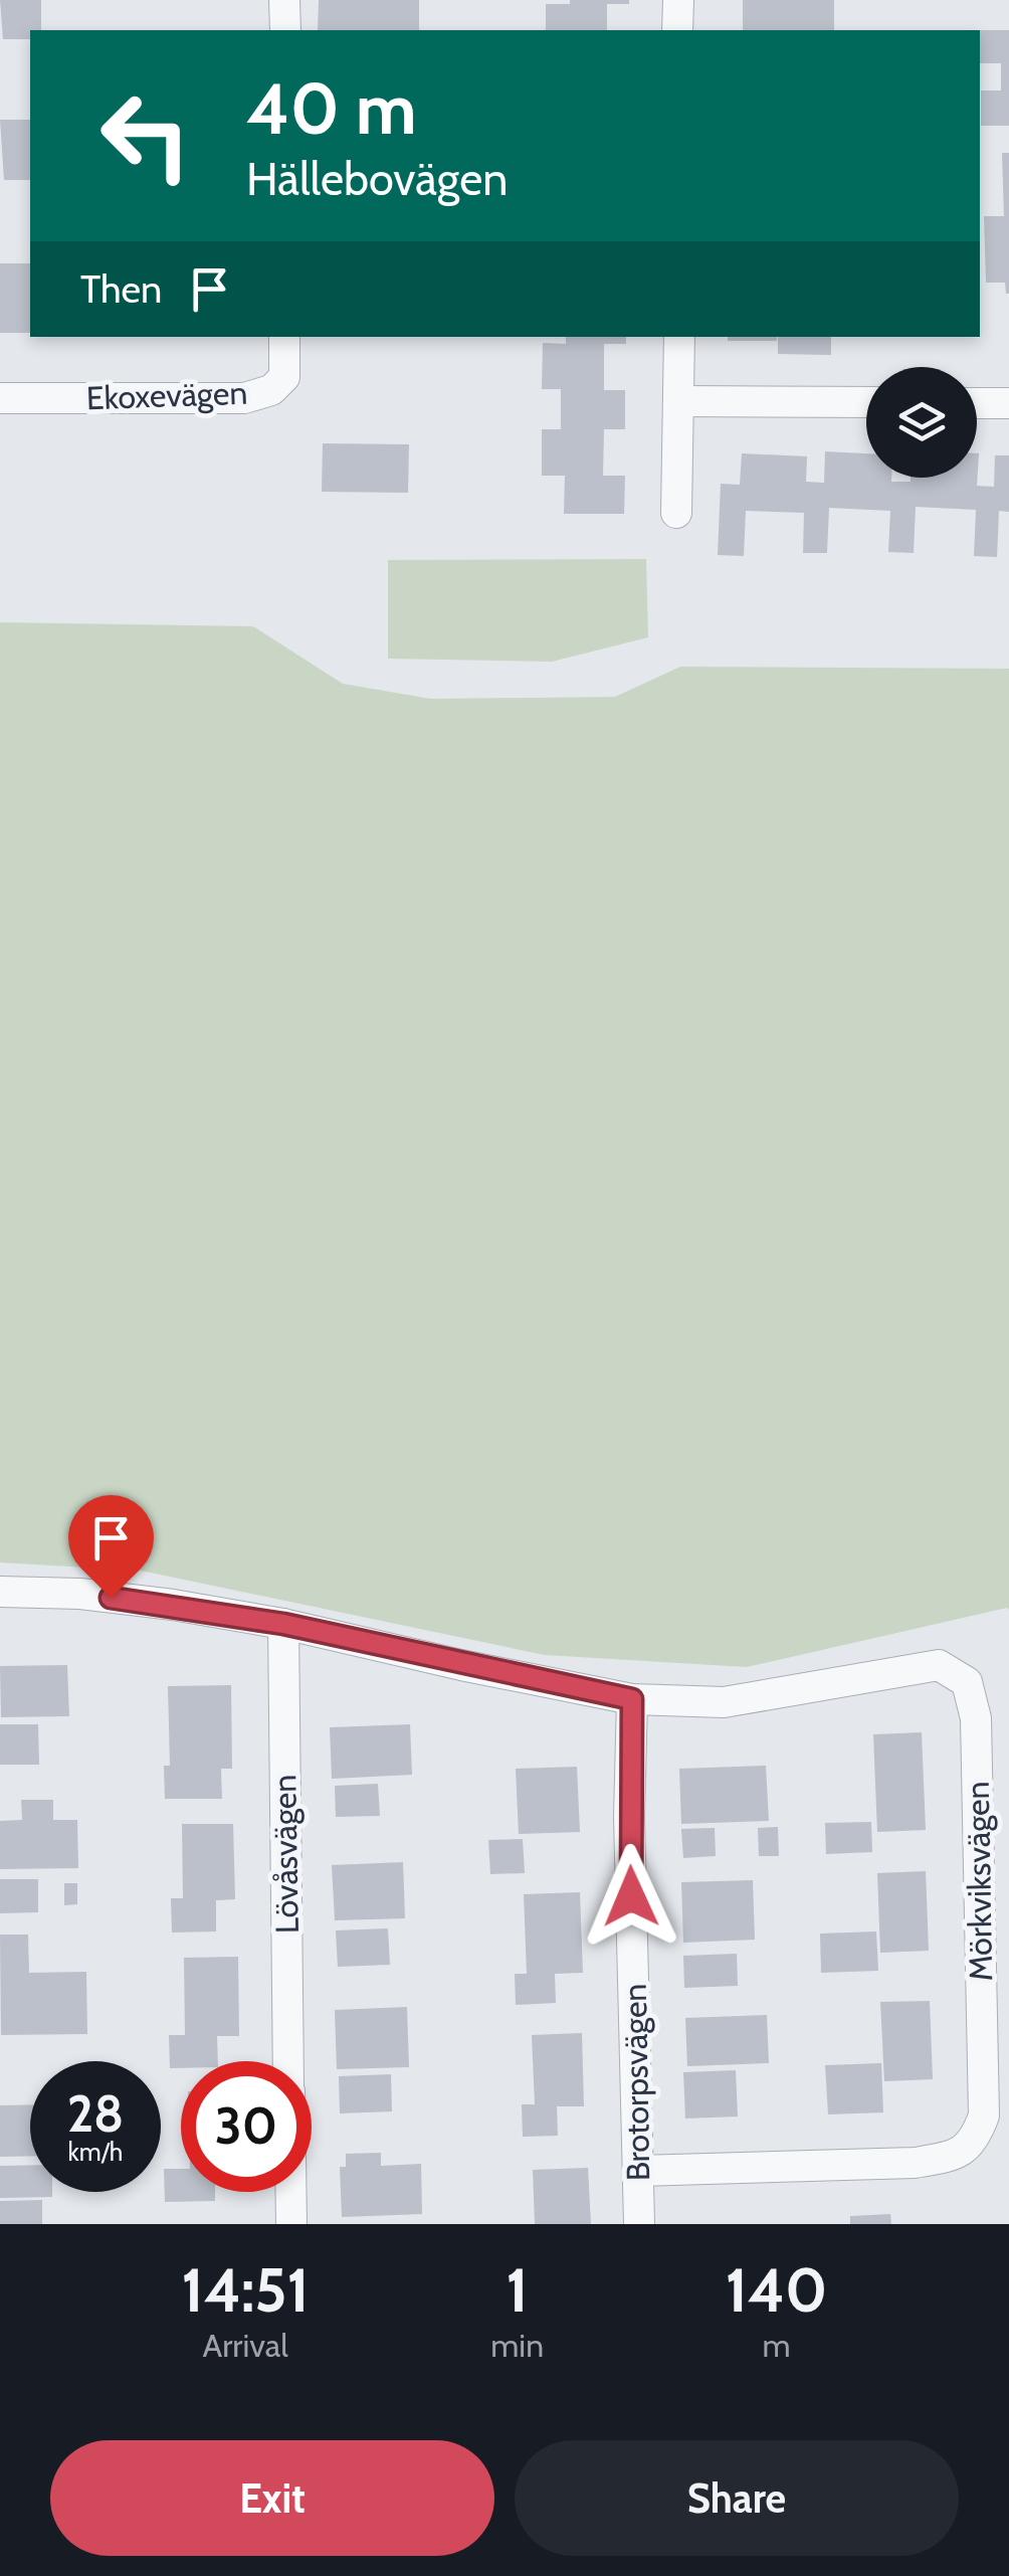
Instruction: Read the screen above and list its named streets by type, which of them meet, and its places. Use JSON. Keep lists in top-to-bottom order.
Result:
{
  "streets": {
    "street": [
      "Ekoxevägen",
      "Lövåsvägen",
      "Mörkviksvägen",
      "Brotorpsvägen"
    ]
  },
  "crossings": [
    ["Lövåsvägen", "Mörkviksvägen"],
    ["Mörkviksvägen", "Brotorpsvägen"]
  ],
  "page": {
    "turn": ["40 m", "Hällebovägen"],
    "then": "Then",
    "speed": "28 km/h",
    "limit": "30",
    "eta": [
      "14:51",
      "Arrival",
      "1",
      "min",
      "140",
      "m"
    ],
    "buttons": ["Exit", "Share"]
  }
}
